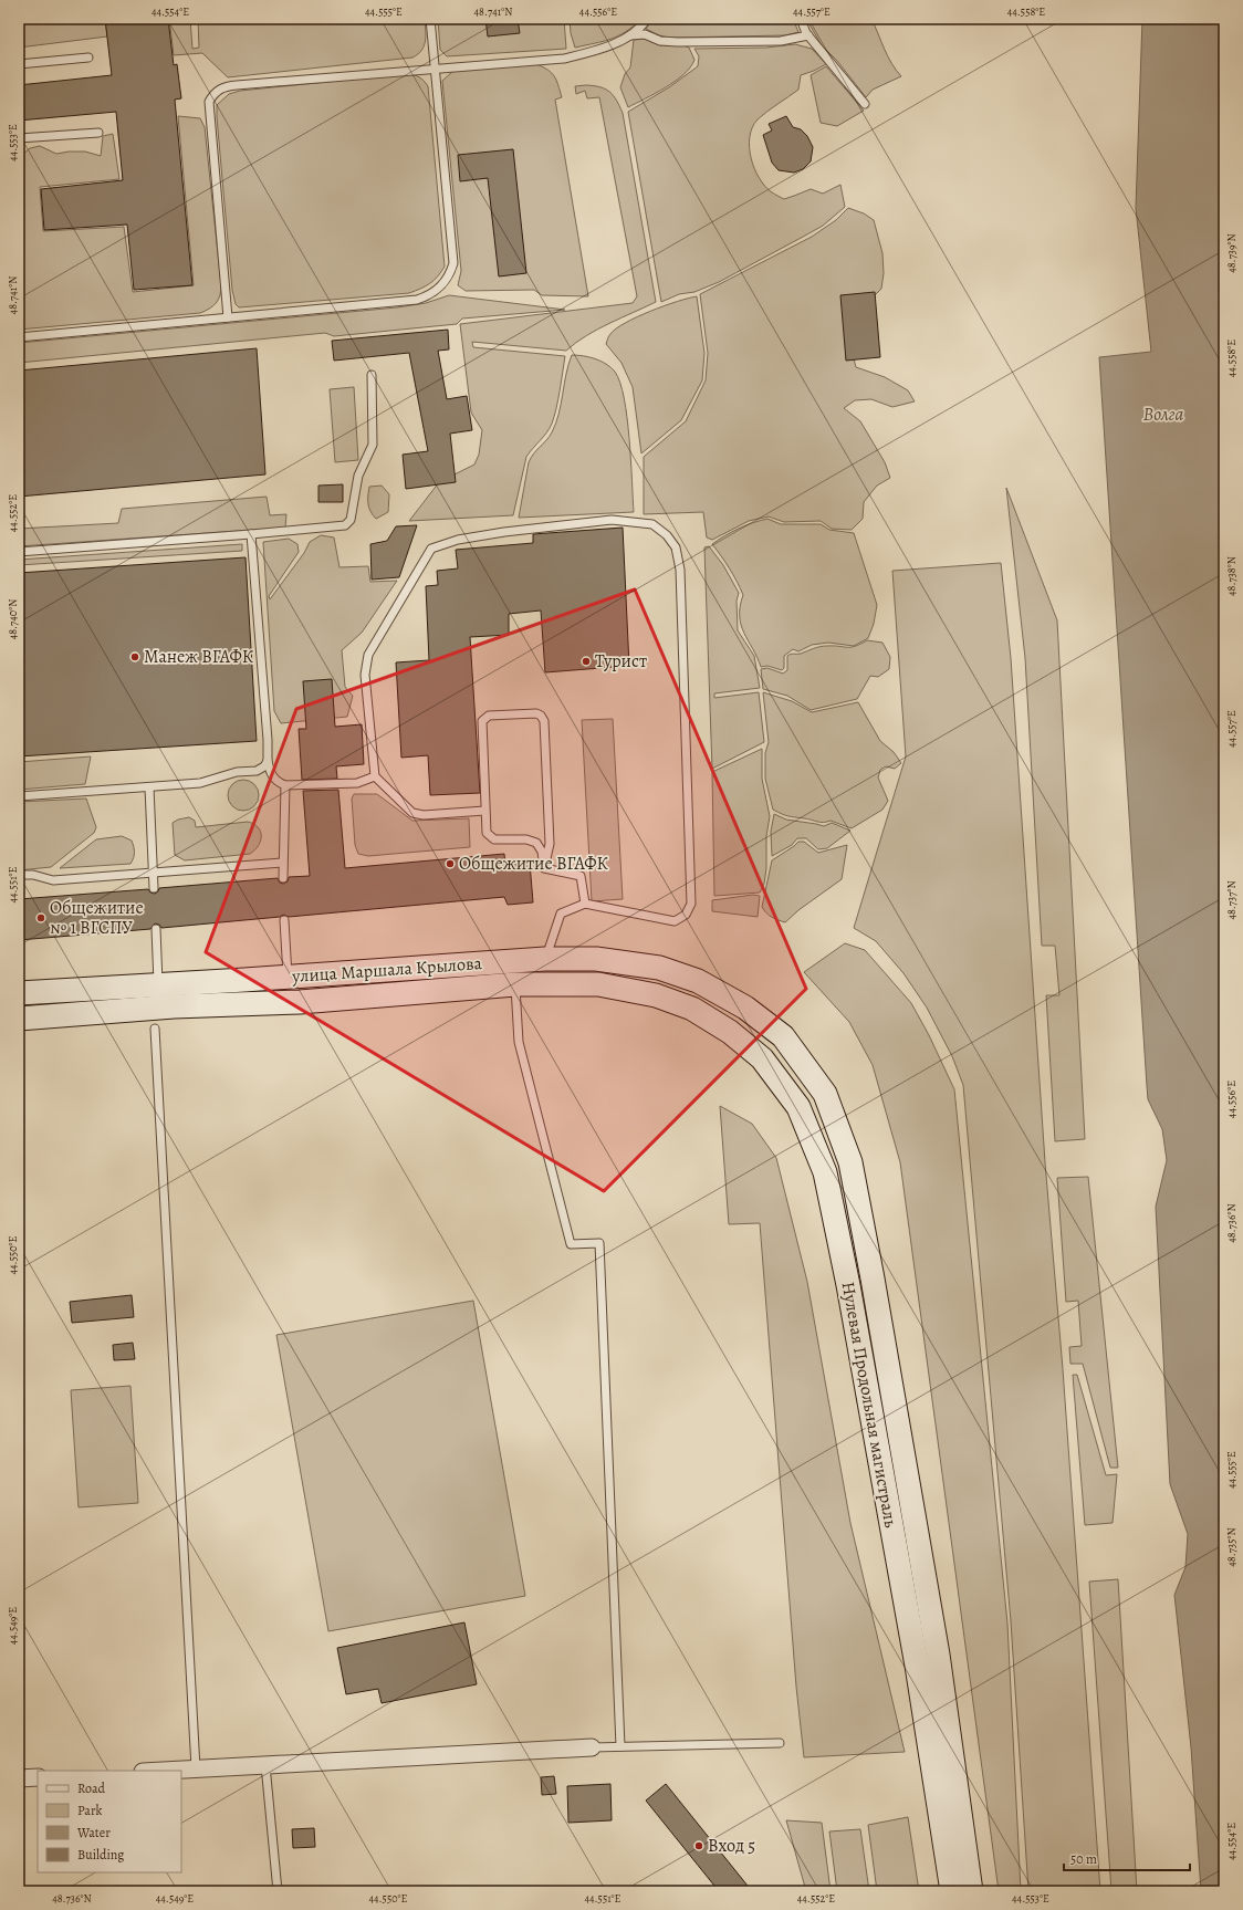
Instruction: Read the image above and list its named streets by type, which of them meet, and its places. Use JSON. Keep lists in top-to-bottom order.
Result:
{
  "streets": {
    "main road": ["улица Маршала Крылова", "Нулевая Продольная магистраль"]
  },
  "crossings": [
    ["улица Маршала Крылова", "Нулевая Продольная магистраль"]
  ],
  "water": ["Волга"],
  "places": [
    "Манеж ВГАФК",
    "Турист",
    "Общежитие ВГАФК",
    "Общежитие № 1 ВГСПУ",
    "Вход 5"
  ],
  "legend": [
    "Road",
    "Park",
    "Water",
    "Building"
  ],
  "scale_bar": "50 m",
  "coordinates": [
    "44.554°E",
    "44.555°E",
    "48.741°N",
    "44.556°E",
    "44.557°E",
    "44.558°E",
    "44.553°E",
    "48.739°N",
    "44.552°E",
    "48.738°N",
    "48.740°N",
    "44.551°E",
    "48.737°N",
    "48.736°N",
    "44.550°E",
    "48.735°N",
    "44.549°E"
  ]
}
